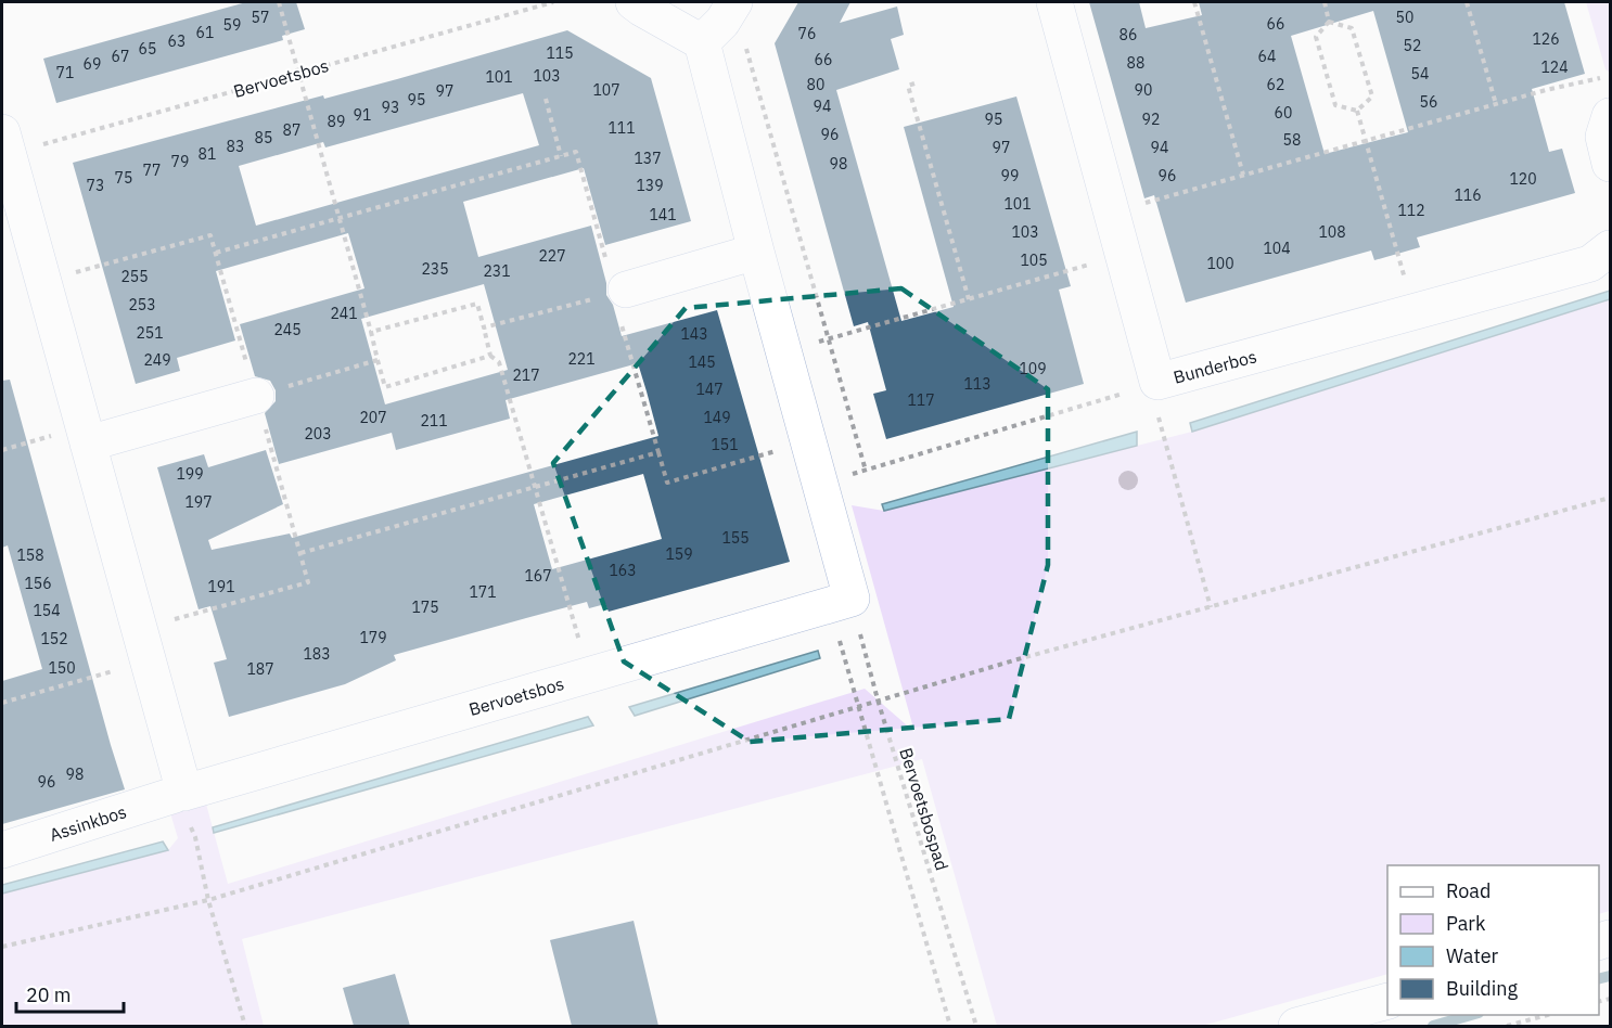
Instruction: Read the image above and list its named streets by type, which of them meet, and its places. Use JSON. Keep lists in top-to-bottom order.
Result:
{
  "streets": {
    "street": ["Bervoetsbos", "Bunderbos", "Assinkbos"],
    "path": ["Bervoetsbospad"]
  },
  "crossings": [
    ["Bervoetsbos", "Bervoetsbospad"]
  ],
  "house_numbers": [
    "57",
    "50",
    "66",
    "59",
    "61",
    "76",
    "86",
    "126",
    "63",
    "52",
    "65",
    "115",
    "67",
    "64",
    "66",
    "88",
    "69",
    "124",
    "71",
    "54",
    "103",
    "101",
    "80",
    "62",
    "107",
    "90",
    "97",
    "95",
    "56",
    "94",
    "93",
    "60",
    "91",
    "95",
    "92",
    "89",
    "111",
    "87",
    "96",
    "85",
    "58",
    "83",
    "97",
    "94",
    "81",
    "137",
    "79",
    "98",
    "77",
    "99",
    "96",
    "75",
    "120",
    "73",
    "139",
    "116",
    "101",
    "112",
    "141",
    "103",
    "108",
    "104",
    "227",
    "105",
    "100",
    "235",
    "231",
    "255",
    "253",
    "241",
    "245",
    "251",
    "143",
    "221",
    "249",
    "145",
    "109",
    "217",
    "113",
    "147",
    "117",
    "207",
    "149",
    "211",
    "203",
    "151",
    "199",
    "197",
    "155",
    "159",
    "158",
    "163",
    "167",
    "156",
    "191",
    "171",
    "175",
    "154",
    "179",
    "152",
    "183",
    "150",
    "187",
    "98",
    "96"
  ],
  "legend": [
    "Road",
    "Park",
    "Water",
    "Building"
  ],
  "scale_bar": "20 m"
}
